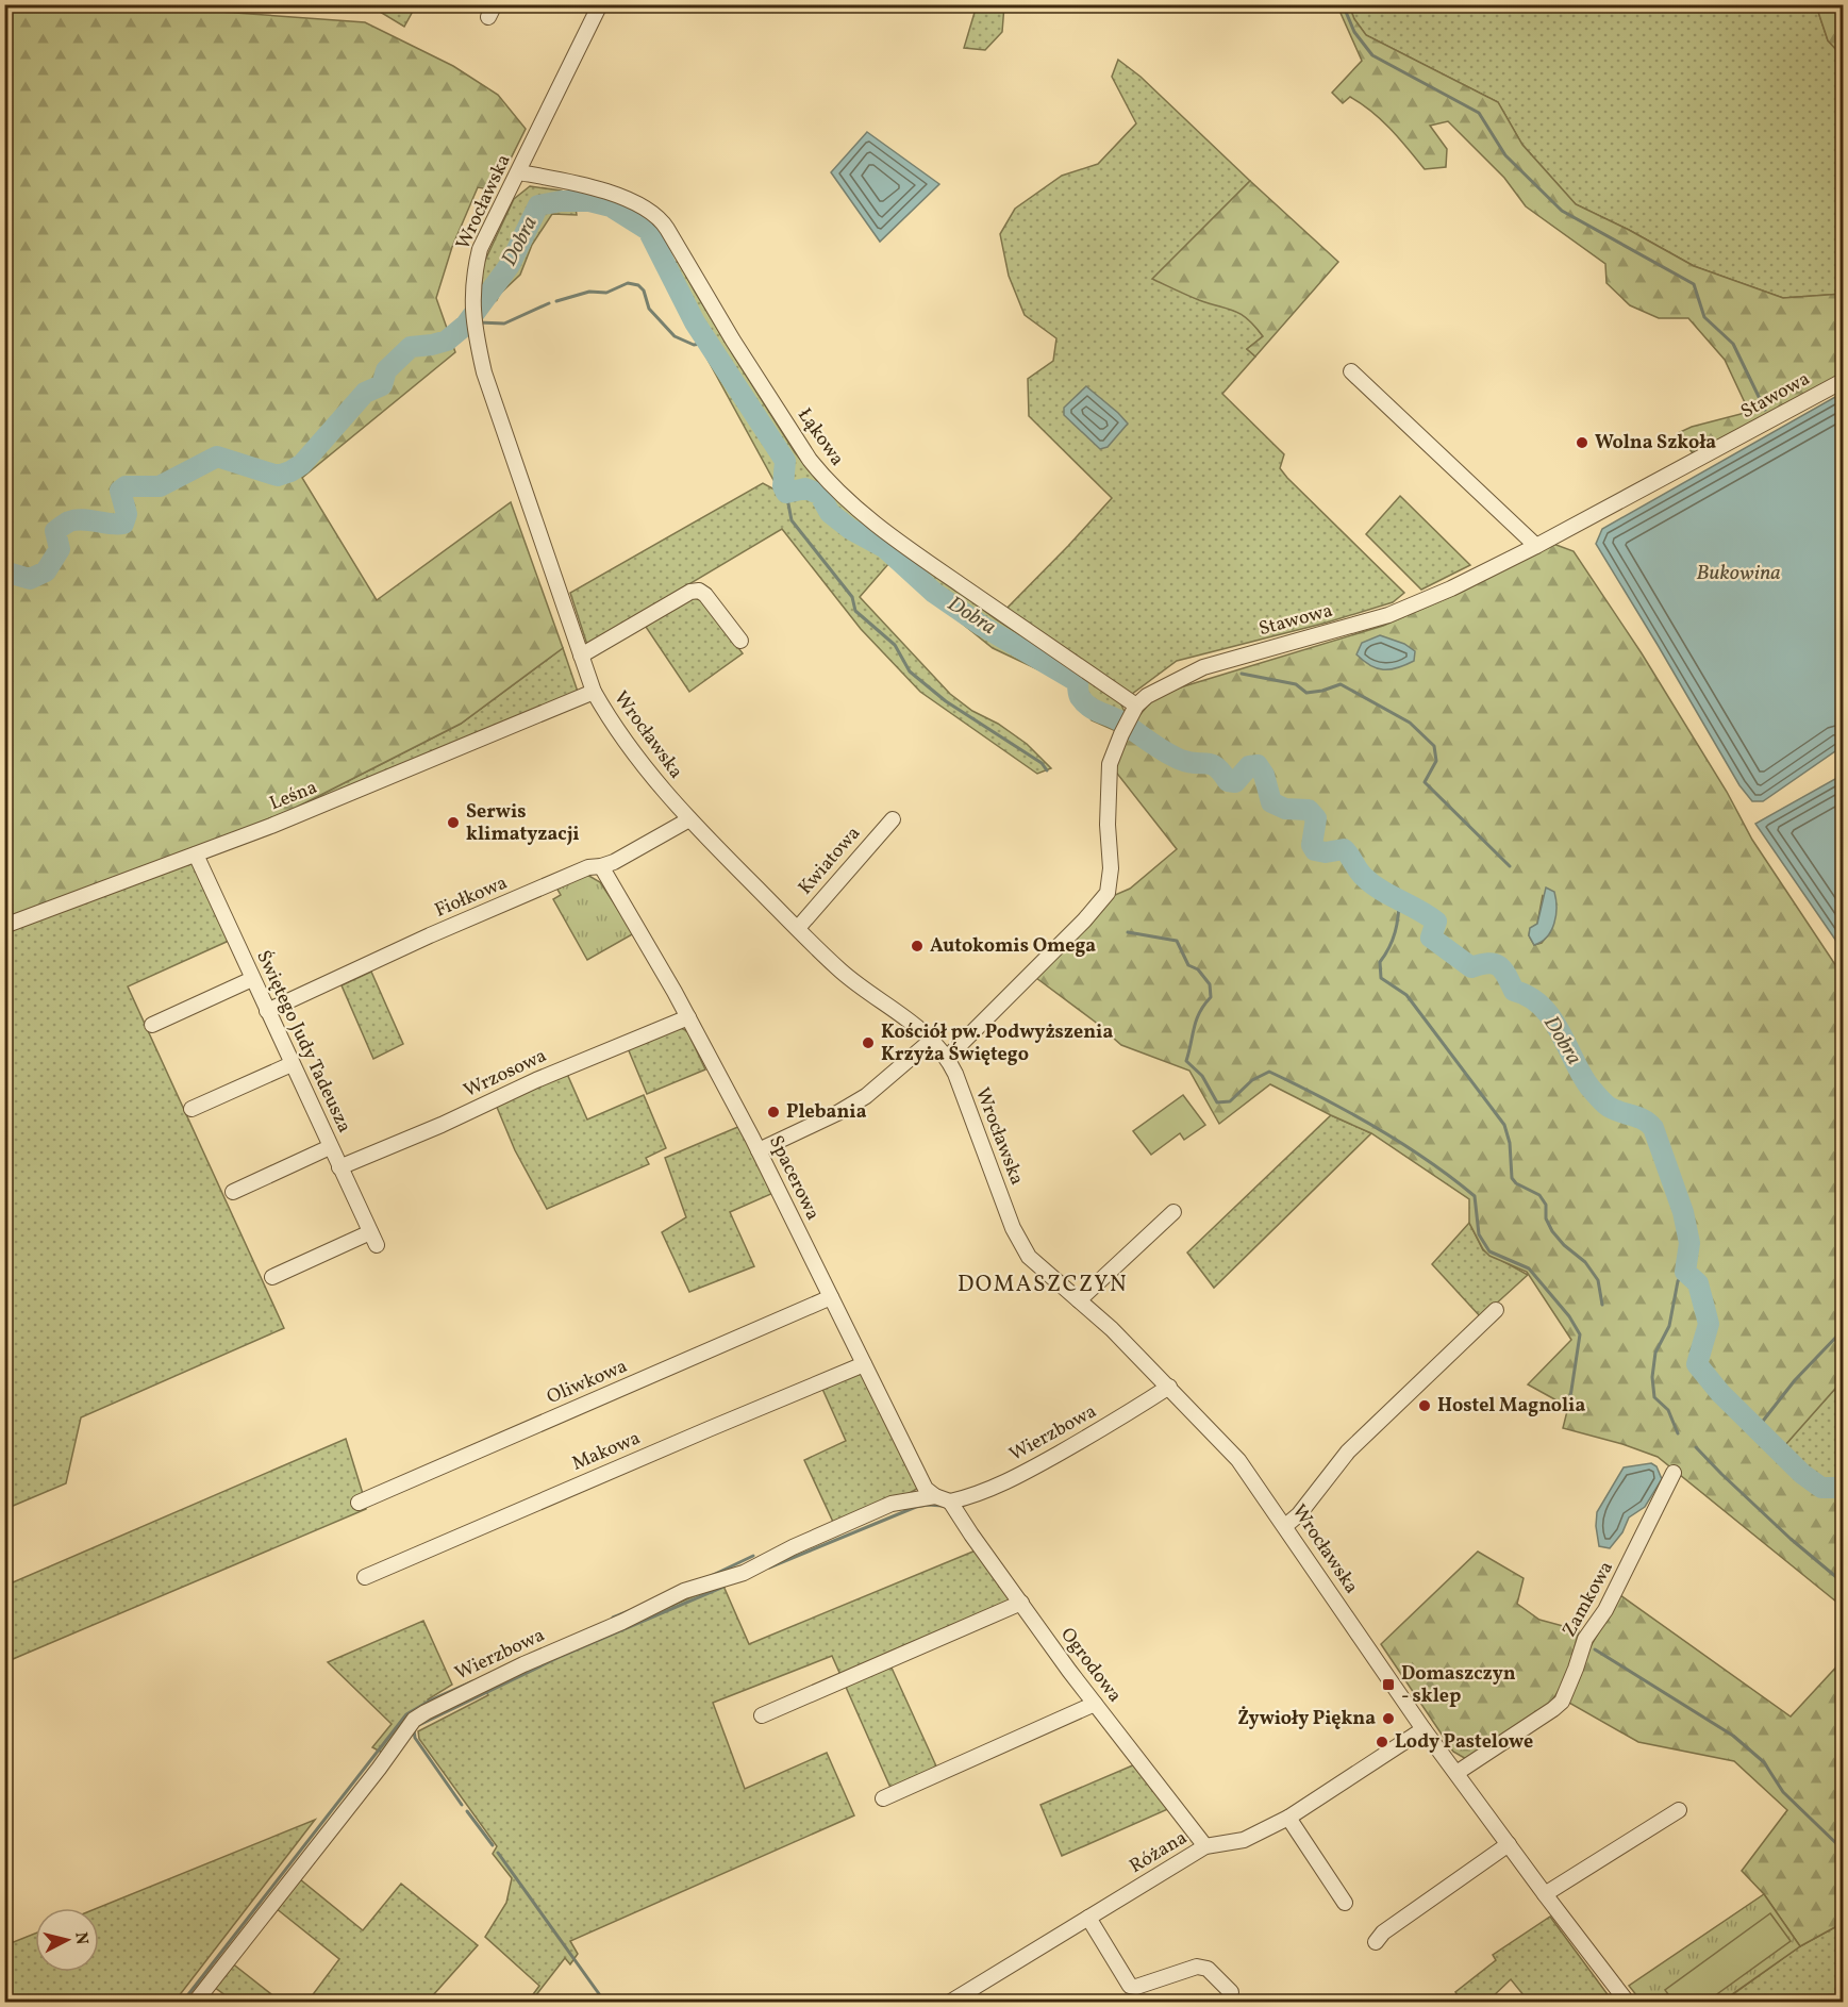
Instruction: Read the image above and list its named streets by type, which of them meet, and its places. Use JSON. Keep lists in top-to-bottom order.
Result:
{
  "streets": {
    "street": [
      "Wrocławska",
      "Stawowa",
      "Łąkowa",
      "Leśna",
      "Kwiatowa",
      "Fiołkowa",
      "Świętego Judy Tadeusza",
      "Wrzosowa",
      "Spacerowa",
      "Oliwkowa",
      "Wierzbowa",
      "Makowa",
      "Zamkowa",
      "Ogrodowa",
      "Różana"
    ]
  },
  "crossings": [
    ["Wrocławska", "Stawowa"],
    ["Wrocławska", "Łąkowa"],
    ["Wrocławska", "Leśna"],
    ["Wrocławska", "Kwiatowa"],
    ["Wrocławska", "Fiołkowa"],
    ["Wrocławska", "Wierzbowa"],
    ["Wrocławska", "Zamkowa"],
    ["Wrocławska", "Różana"],
    ["Stawowa", "Łąkowa"],
    ["Leśna", "Świętego Judy Tadeusza"],
    ["Fiołkowa", "Świętego Judy Tadeusza"],
    ["Fiołkowa", "Spacerowa"],
    ["Świętego Judy Tadeusza", "Wrzosowa"],
    ["Wrzosowa", "Spacerowa"],
    ["Spacerowa", "Oliwkowa"],
    ["Spacerowa", "Wierzbowa"],
    ["Spacerowa", "Makowa"],
    ["Wierzbowa", "Ogrodowa"],
    ["Ogrodowa", "Różana"]
  ],
  "districts": ["DOMASZCZYN"],
  "water": ["Dobra", "Bukowina"],
  "places": {
    "other": [
      "Wolna Szkoła",
      "Serwis klimatyzacji",
      "Autokomis Omega",
      "Kościół pw. Podwyższenia Krzyża Świętego",
      "Plebania",
      "Hostel Magnolia",
      "Żywioły Piękna",
      "Lody Pastelowe"
    ],
    "transit": ["Domaszczyn - sklep"]
  },
  "north": "right"
}
